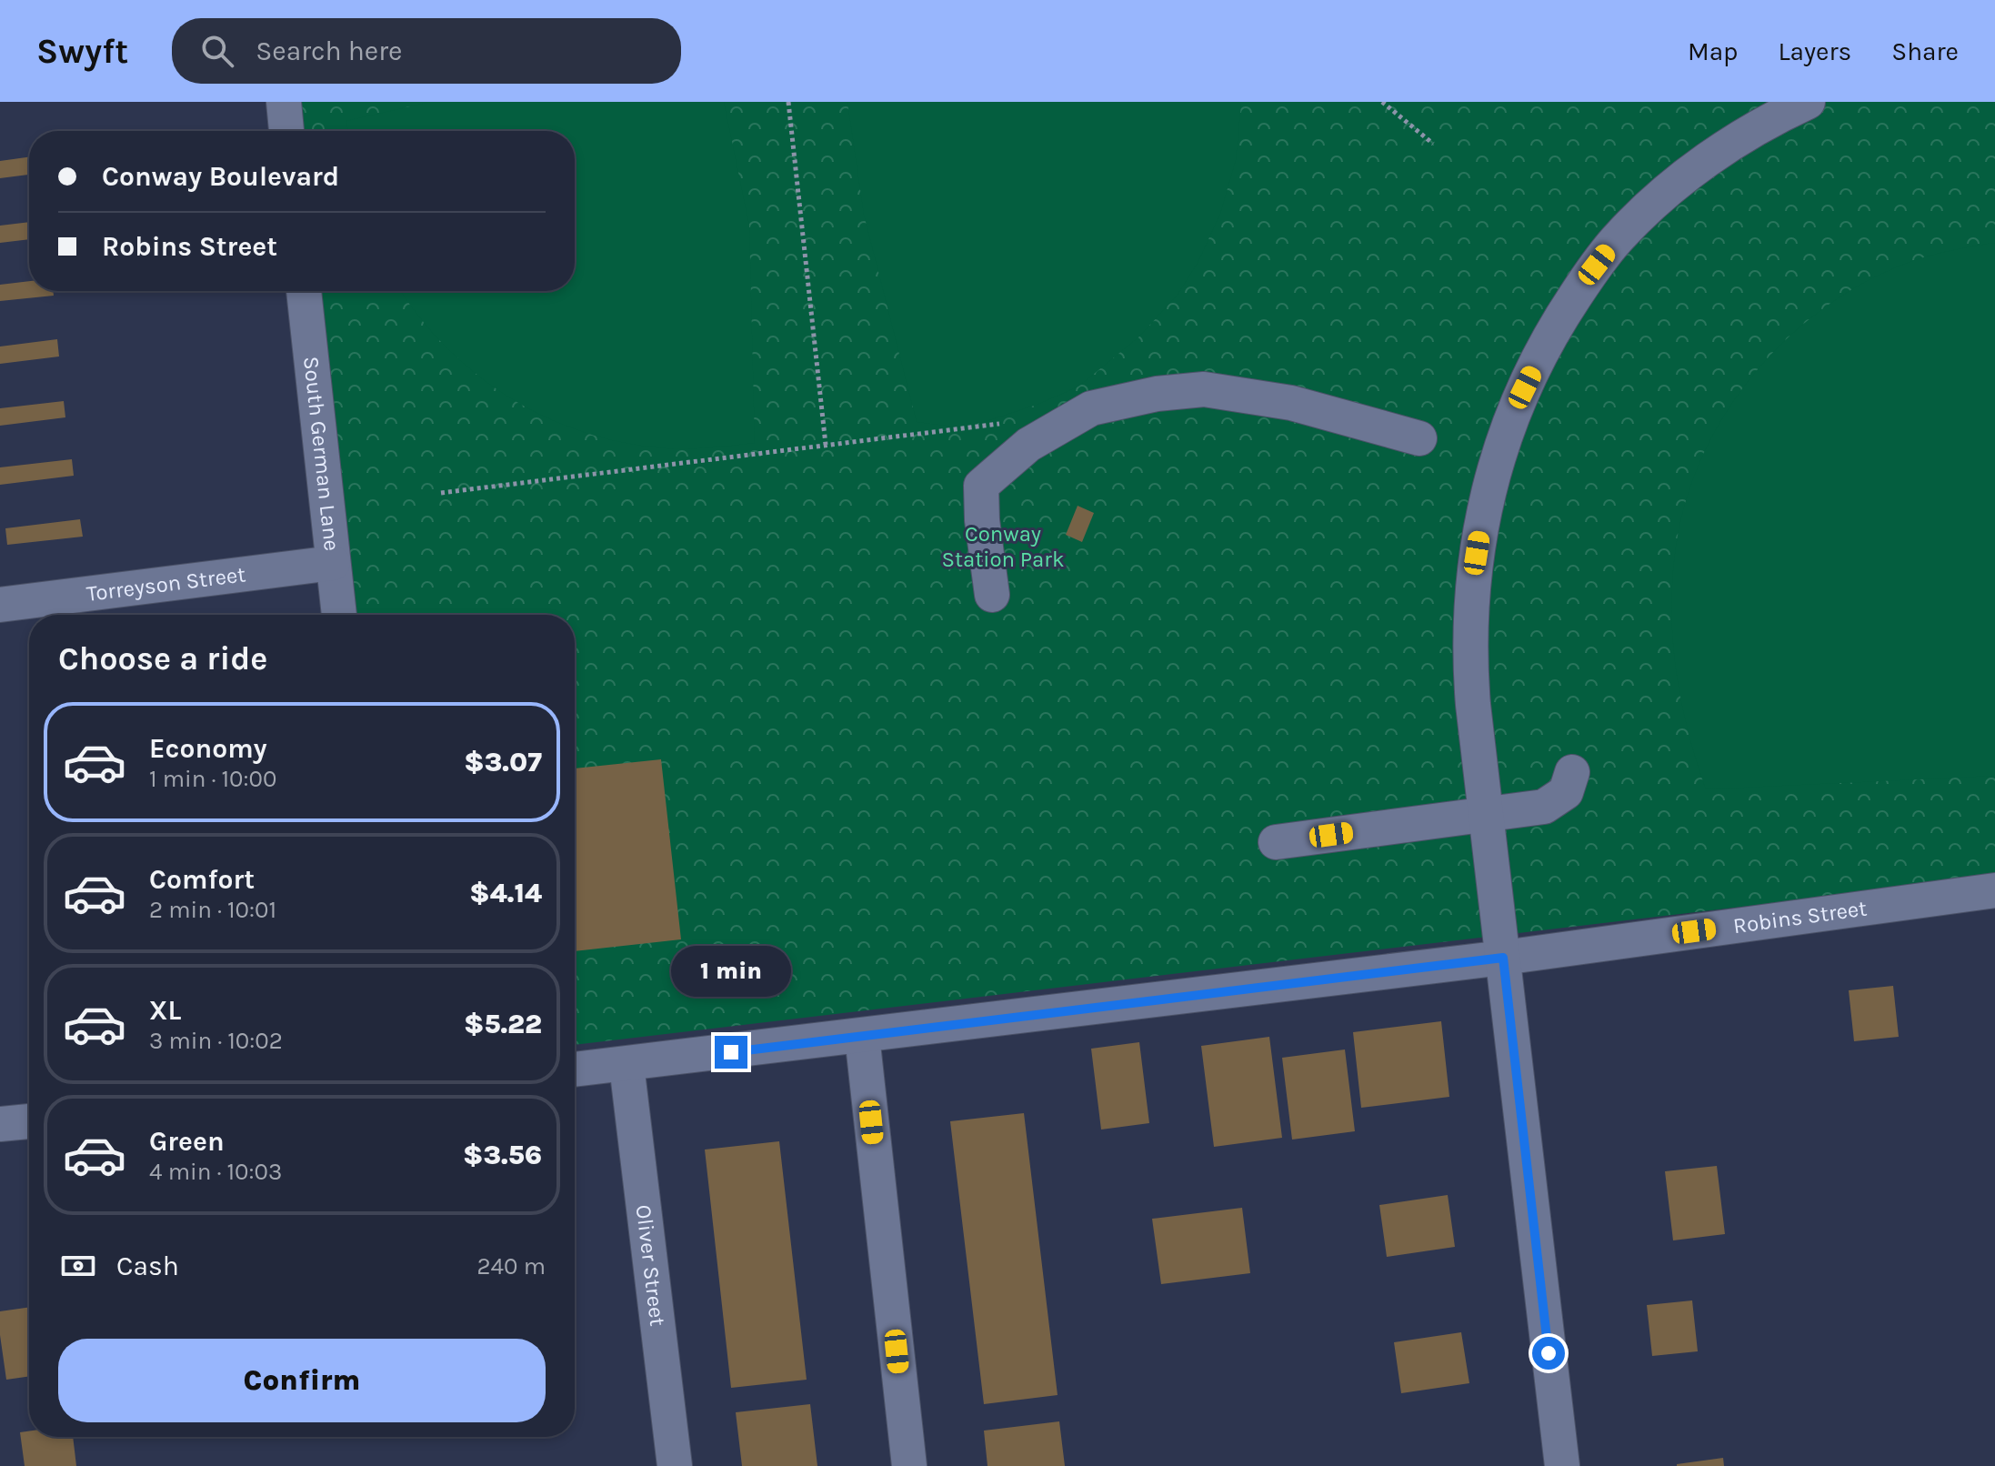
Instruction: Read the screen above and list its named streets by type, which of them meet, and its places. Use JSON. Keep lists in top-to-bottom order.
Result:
{
  "streets": {
    "street": [
      "South German Lane",
      "Torreyson Street",
      "Robins Street",
      "Oliver Street"
    ]
  },
  "crossings": [
    ["South German Lane", "Torreyson Street"],
    ["Robins Street", "Oliver Street"]
  ],
  "parks": ["Conway Station Park"],
  "page": {
    "header": "Swyft",
    "search": "Search here",
    "nav": ["Map", "Layers", "Share"],
    "banner": ["Conway Boulevard", "Robins Street"],
    "heading": "Choose a ride",
    "list": [
      {
        "name": "Economy",
        "note": "1 min · 10:00",
        "value": "$3.07"
      },
      {
        "name": "Comfort",
        "note": "2 min · 10:01",
        "value": "$4.14"
      },
      {
        "name": "XL",
        "note": "3 min · 10:02",
        "value": "$5.22"
      },
      {
        "name": "Green",
        "note": "4 min · 10:03",
        "value": "$3.56"
      }
    ],
    "bubble": "1 min",
    "pay": ["Cash", "240 m"],
    "buttons": "Confirm"
  }
}
